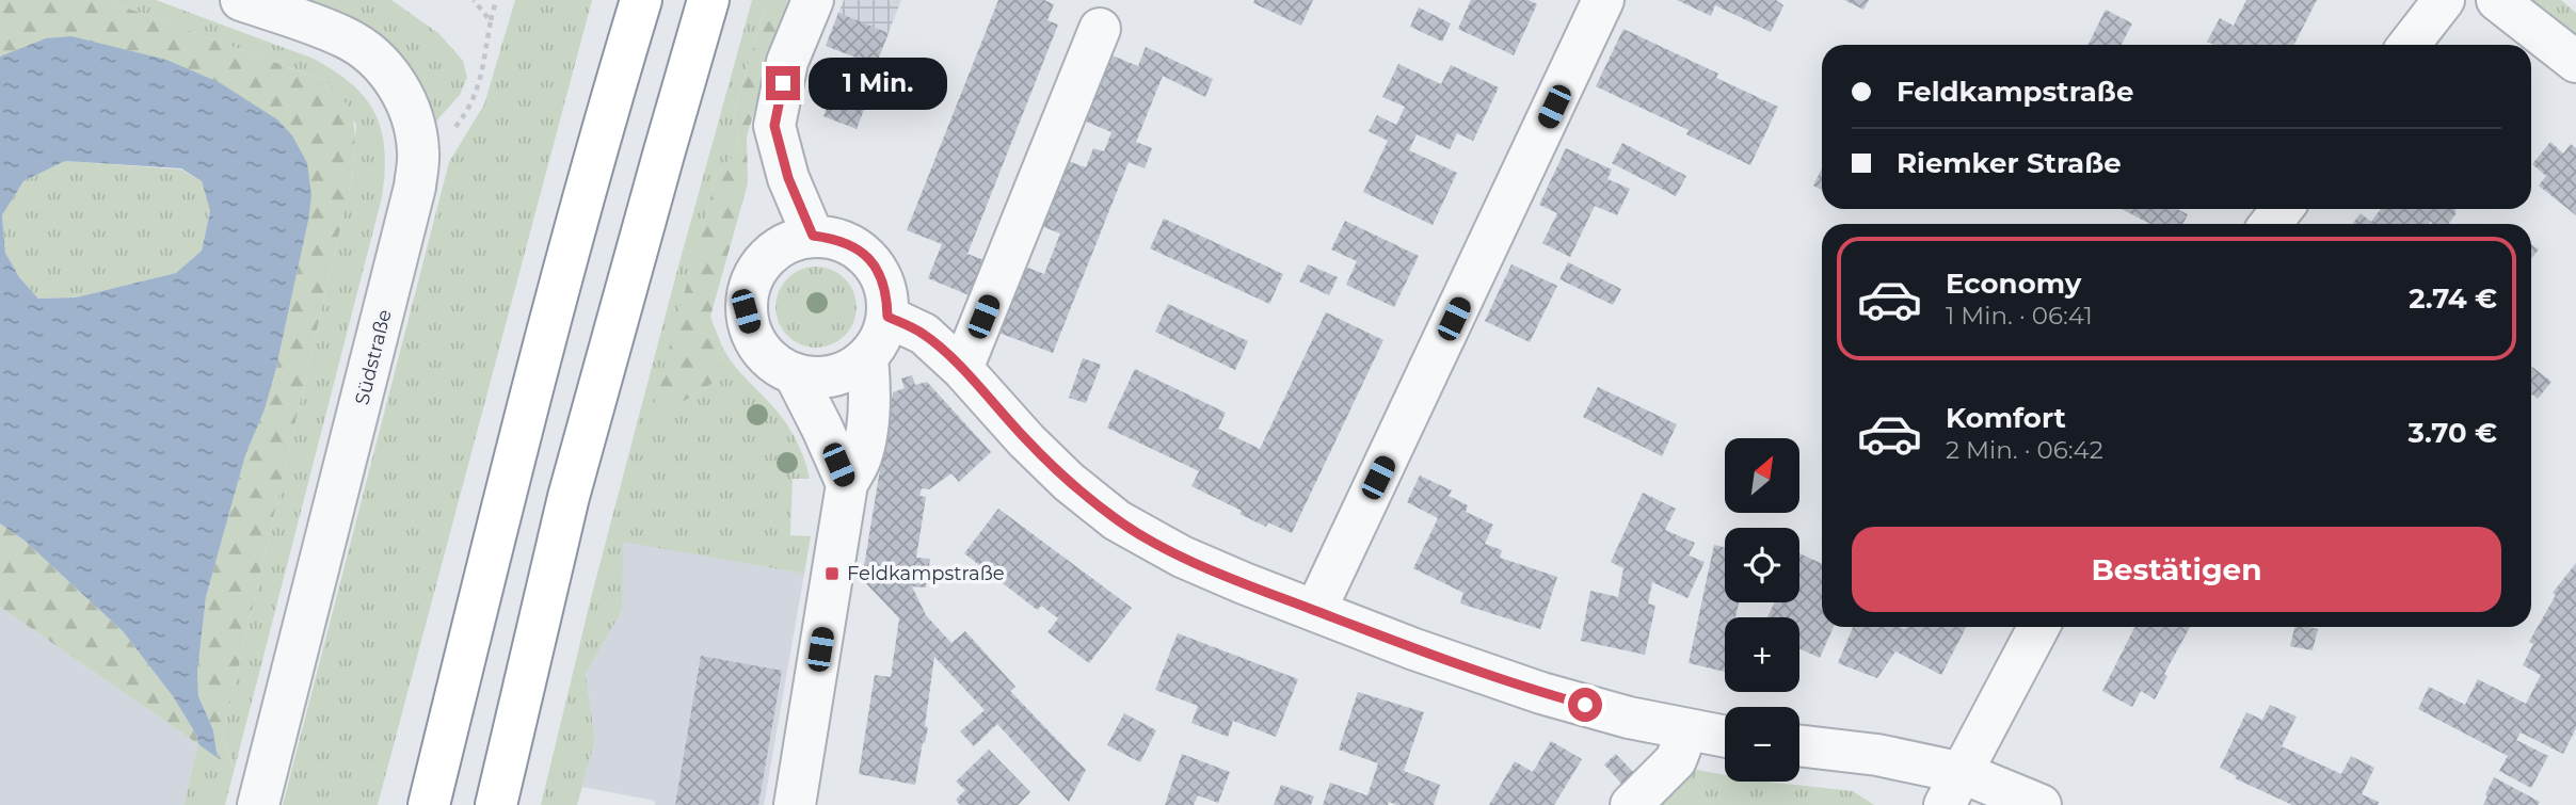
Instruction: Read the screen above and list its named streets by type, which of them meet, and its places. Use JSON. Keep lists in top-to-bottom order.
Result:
{
  "streets": {
    "street": ["Südstraße"]
  },
  "places": {
    "transit": ["Feldkampstraße"]
  },
  "north": "top right",
  "page": {
    "banner": ["Feldkampstraße", "Riemker Straße"],
    "bubble": "1 Min.",
    "list": [
      {
        "name": "Economy",
        "note": "1 Min. · 06:41",
        "value": "2.74 €"
      },
      {
        "name": "Komfort",
        "note": "2 Min. · 06:42",
        "value": "3.70 €"
      }
    ],
    "map_buttons": ["+", "−"],
    "buttons": "Bestätigen"
  }
}
